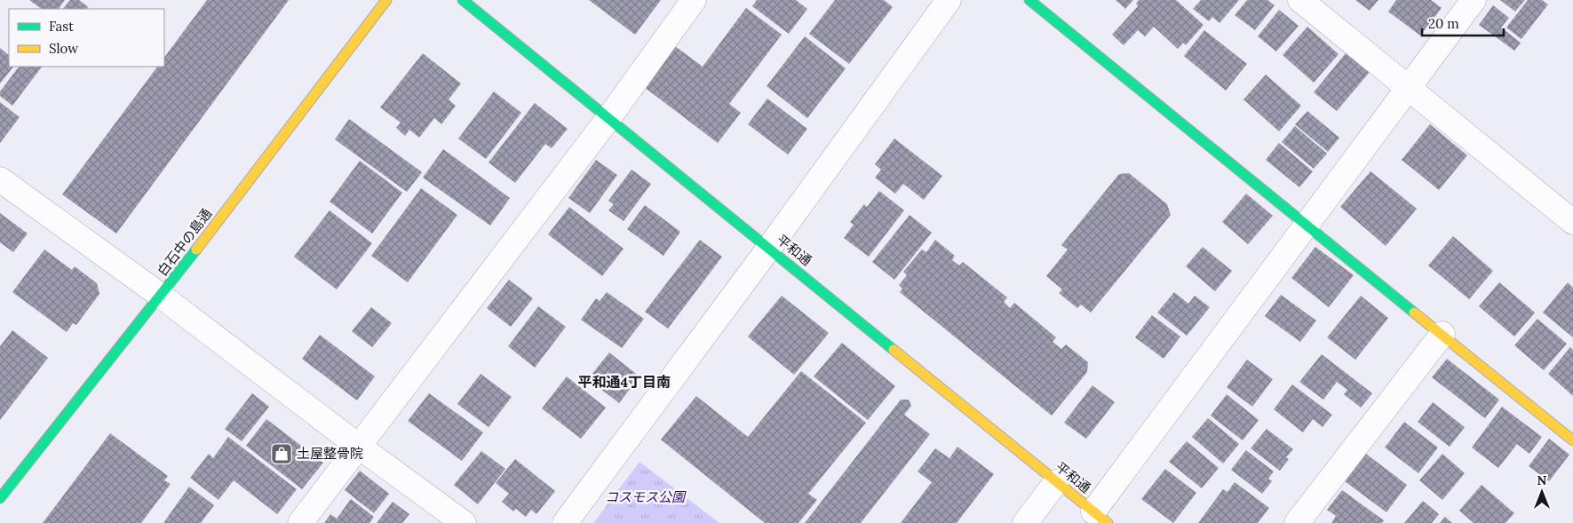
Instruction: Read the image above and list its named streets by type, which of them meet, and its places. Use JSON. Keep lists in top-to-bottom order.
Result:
{
  "streets": {
    "street": ["白石中の島通", "平和通"]
  },
  "districts": ["平和通4丁目南"],
  "parks": ["コスモス公園"],
  "places": {
    "shop": ["土屋整骨院"]
  },
  "legend": ["Fast", "Slow"],
  "scale_bar": "20 m",
  "north": "top"
}
